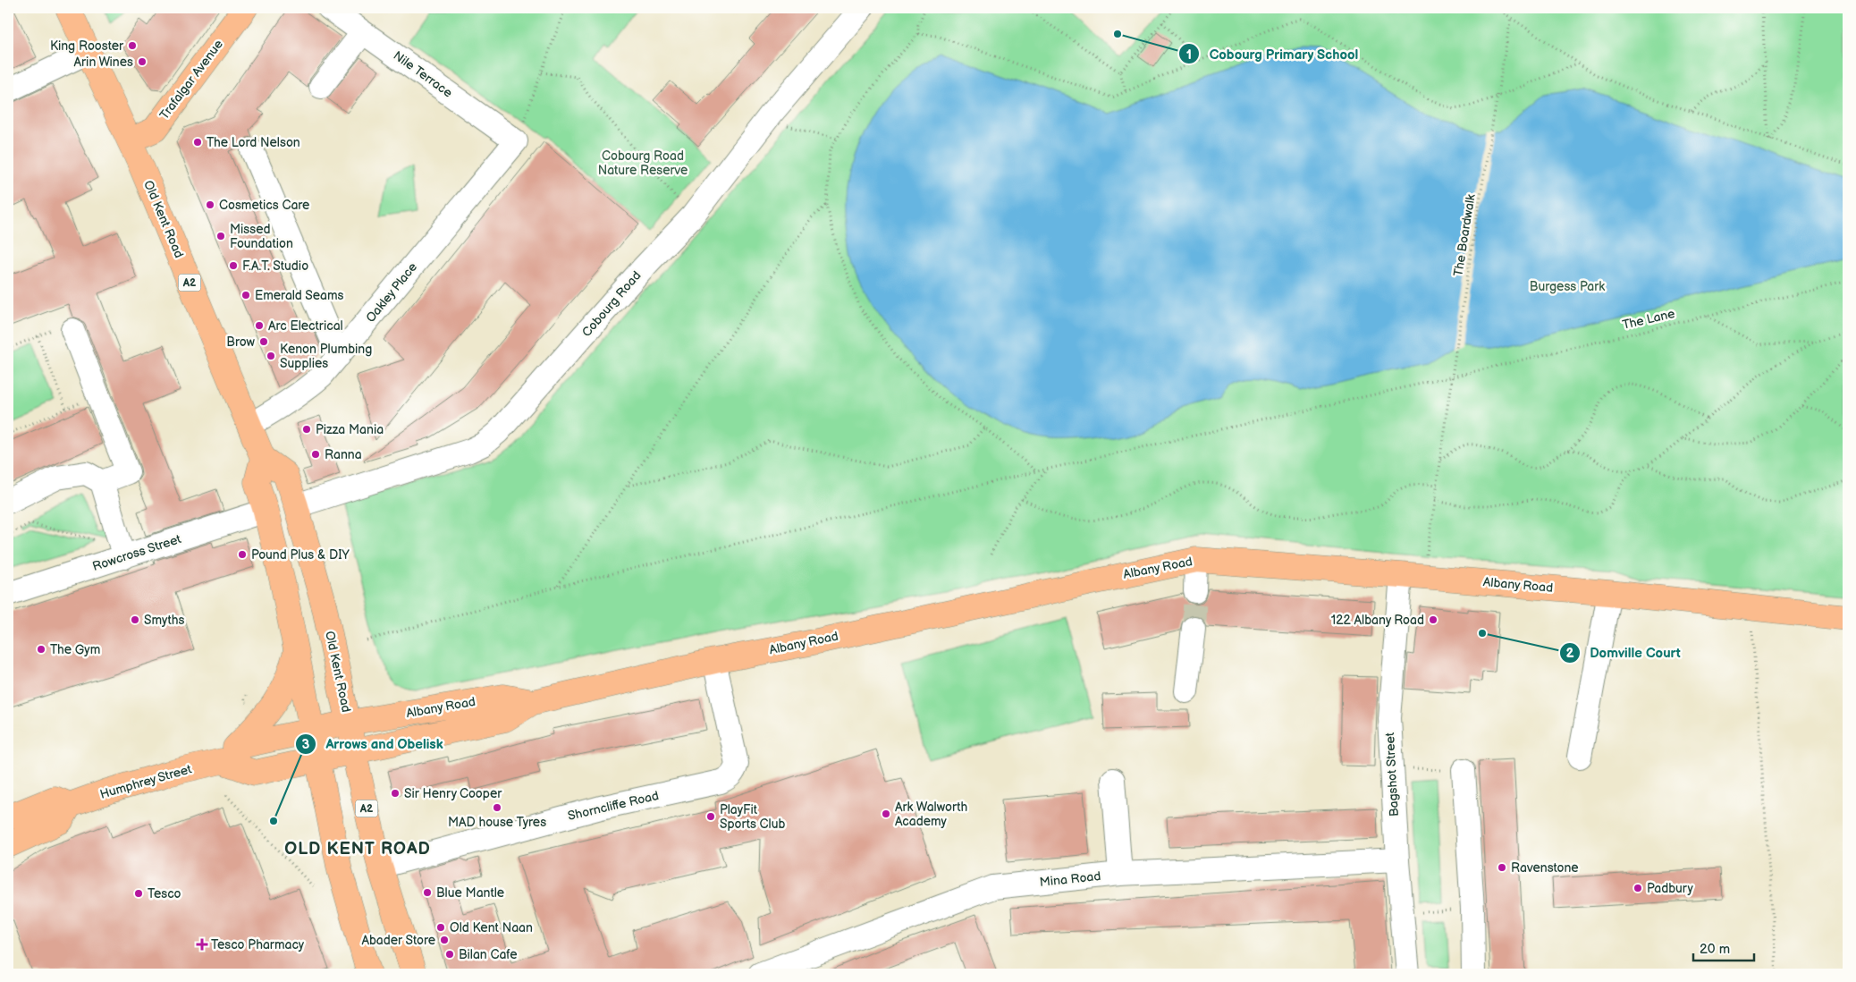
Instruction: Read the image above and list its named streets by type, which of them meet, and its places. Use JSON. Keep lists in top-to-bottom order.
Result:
{
  "streets": {
    "main road": [
      "Trafalgar Avenue",
      "Old Kent Road",
      "A2",
      "Albany Road",
      "Humphrey Street"
    ],
    "street": [
      "Nile Terrace",
      "Oakley Place",
      "Cobourg Road",
      "Rowcross Street",
      "Bagshot Street",
      "Shorncliffe Road",
      "Mina Road"
    ],
    "path": ["The Boardwalk", "The Lane"]
  },
  "crossings": [
    ["Nile Terrace", "Oakley Place"],
    ["Trafalgar Avenue", "Old Kent Road"],
    ["Old Kent Road", "Oakley Place"],
    ["Old Kent Road", "Cobourg Road"],
    ["Old Kent Road", "Albany Road"],
    ["Old Kent Road", "Humphrey Street"],
    ["Old Kent Road", "Shorncliffe Road"],
    ["The Boardwalk", "The Lane"],
    ["Albany Road", "Bagshot Street"],
    ["Albany Road", "Humphrey Street"],
    ["Albany Road", "Shorncliffe Road"],
    ["Bagshot Street", "Mina Road"]
  ],
  "districts": ["OLD KENT ROAD"],
  "parks": ["Cobourg Road Nature Reserve", "Burgess Park"],
  "places": {
    "other": [
      "Cobourg Primary School",
      "King Rooster",
      "Arin Wines",
      "The Lord Nelson",
      "Cosmetics Care",
      "Missed Foundation",
      "F.A.T. Studio",
      "Emerald Seams",
      "Arc Electrical",
      "Brow",
      "Kenon Plumbing Supplies",
      "Pizza Mania",
      "Ranna",
      "Pound Plus & DIY",
      "Smyths",
      "122 Albany Road",
      "Domville Court",
      "The Gym",
      "Sir Henry Cooper",
      "MAD house Tyres",
      "Ark Walworth Academy",
      "PlayFit Sports Club",
      "Arrows and Obelisk",
      "Ravenstone",
      "Padbury",
      "Blue Mantle",
      "Tesco",
      "Old Kent Naan",
      "Abader Store",
      "Bilan Cafe"
    ],
    "health": ["Tesco Pharmacy"]
  },
  "scale_bar": "20 m"
}
